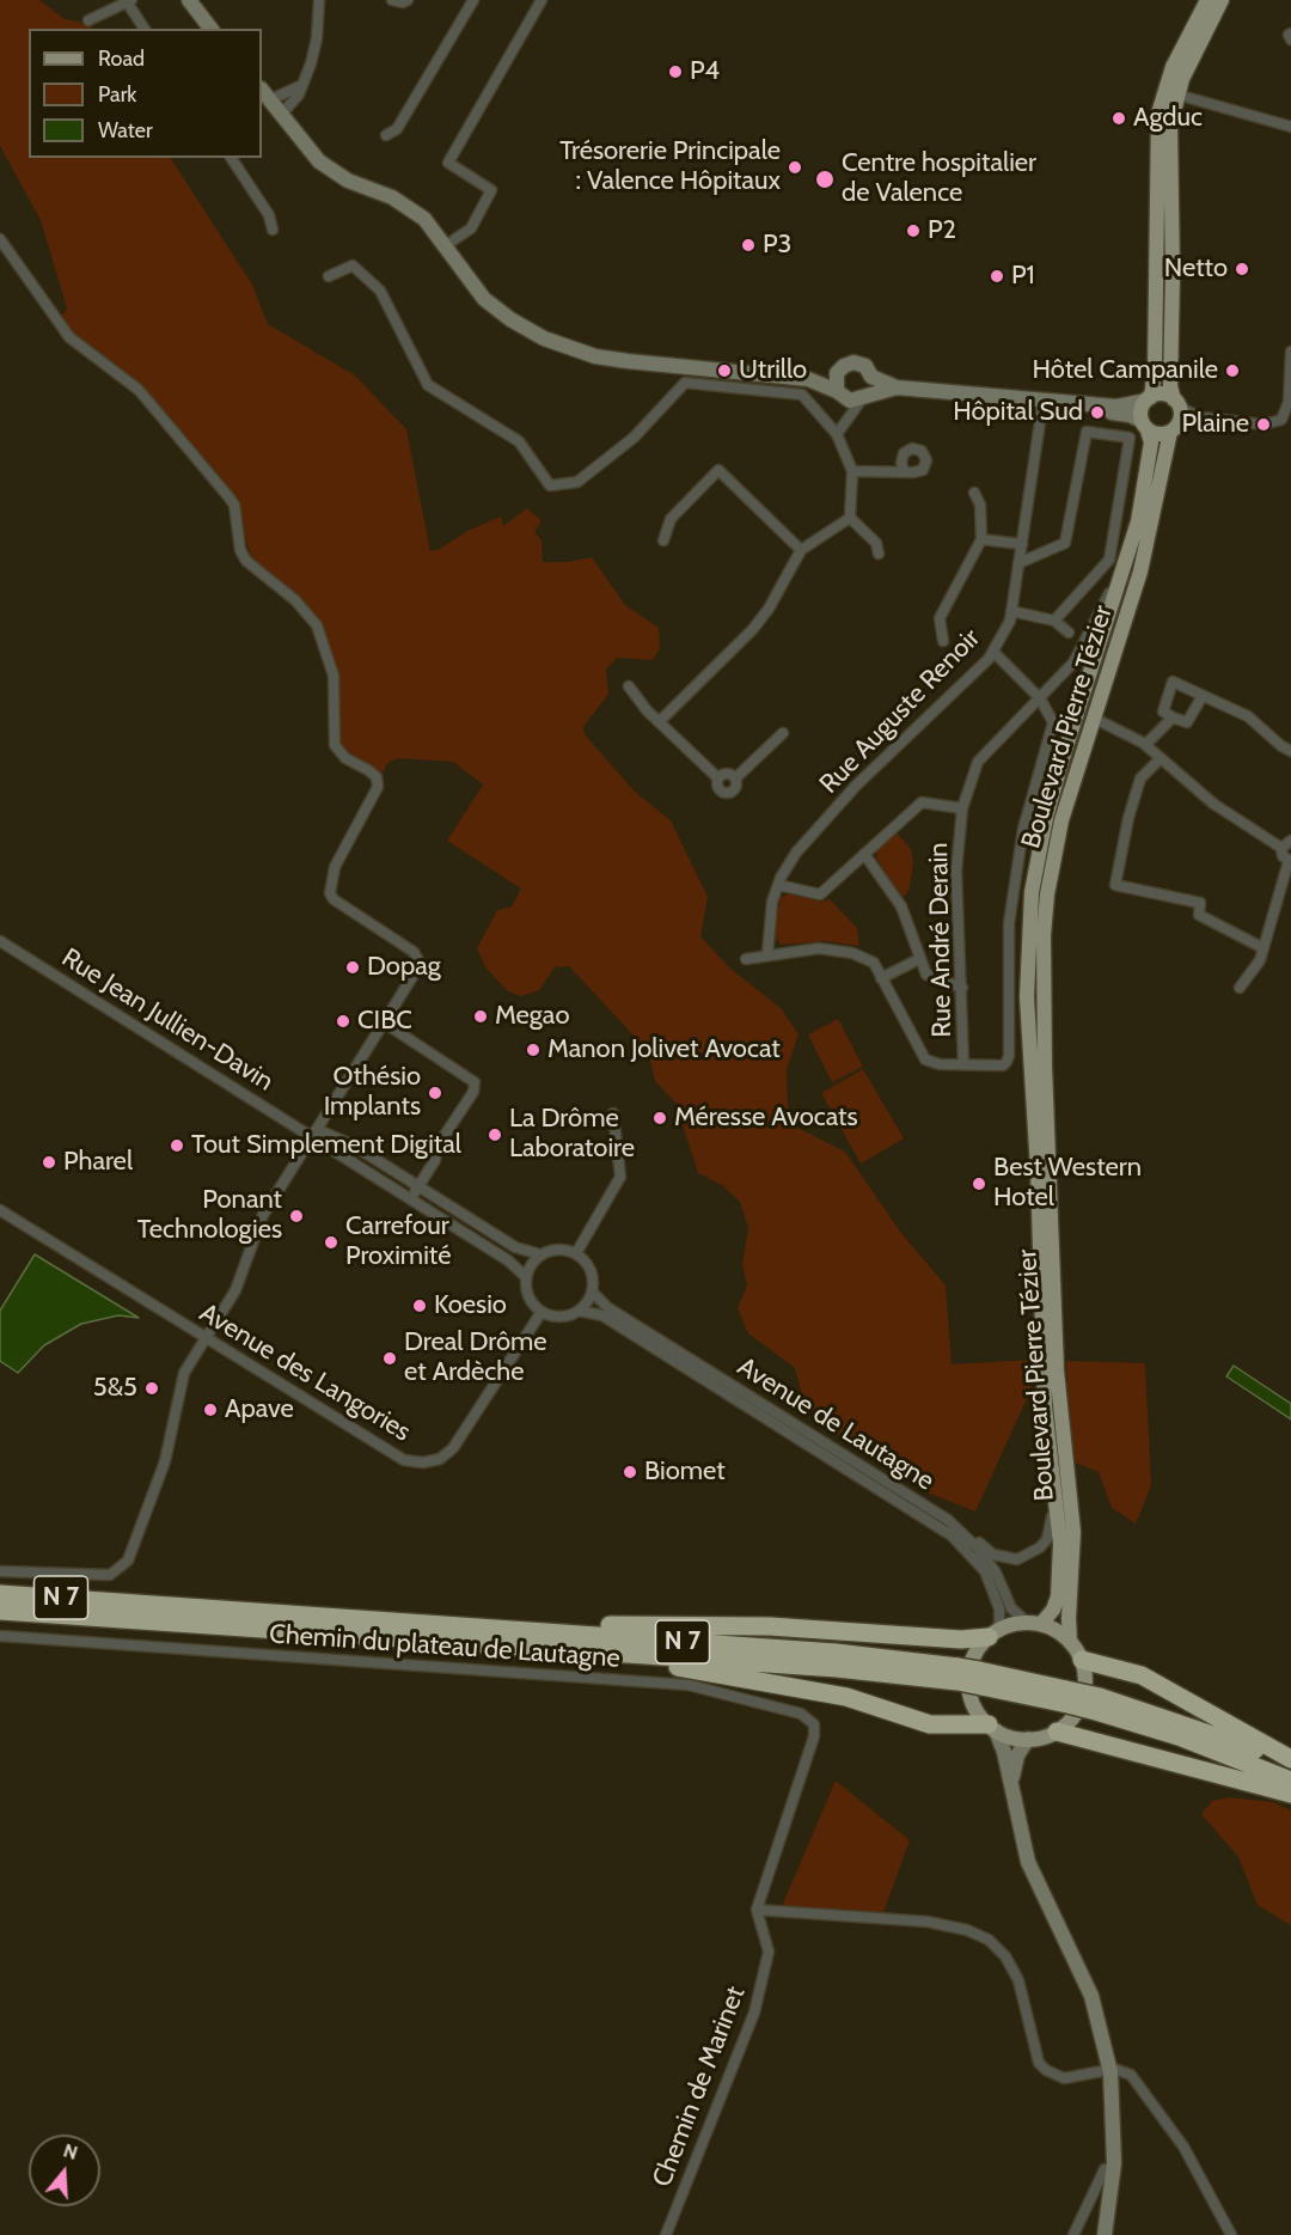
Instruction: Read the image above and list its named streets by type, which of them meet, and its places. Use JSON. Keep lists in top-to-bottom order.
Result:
{
  "streets": {
    "highway": ["N 7"],
    "main road": ["Boulevard Pierre Tézier"],
    "street": [
      "Rue Auguste Renoir",
      "Rue André Derain",
      "Rue Jean Jullien-Davin",
      "Avenue des Langories",
      "Avenue de Lautagne",
      "Chemin du plateau de Lautagne",
      "Chemin de Marinet"
    ]
  },
  "crossings": [
    ["Boulevard Pierre Tézier", "Rue André Derain"],
    ["Boulevard Pierre Tézier", "Avenue de Lautagne"],
    ["Avenue des Langories", "Avenue de Lautagne"],
    ["Chemin du plateau de Lautagne", "Chemin de Marinet"]
  ],
  "places": [
    "P4",
    "Agduc",
    "Trésorerie Principale : Valence Hôpitaux",
    "Centre hospitalier de Valence",
    "P2",
    "P3",
    "Netto",
    "P1",
    "Utrillo",
    "Hôtel Campanile",
    "Hôpital Sud",
    "Plaine",
    "Dopag",
    "Megao",
    "CIBC",
    "Manon Jolivet Avocat",
    "Othésio Implants",
    "Méresse Avocats",
    "La Drôme Laboratoire",
    "Tout Simplement Digital",
    "Pharel",
    "Best Western Hotel",
    "Ponant Technologies",
    "Carrefour Proximité",
    "Koesio",
    "Dreal Drôme et Ardèche",
    "5&5",
    "Apave",
    "Biomet"
  ],
  "legend": ["Road", "Park", "Water"],
  "north": "top"
}
